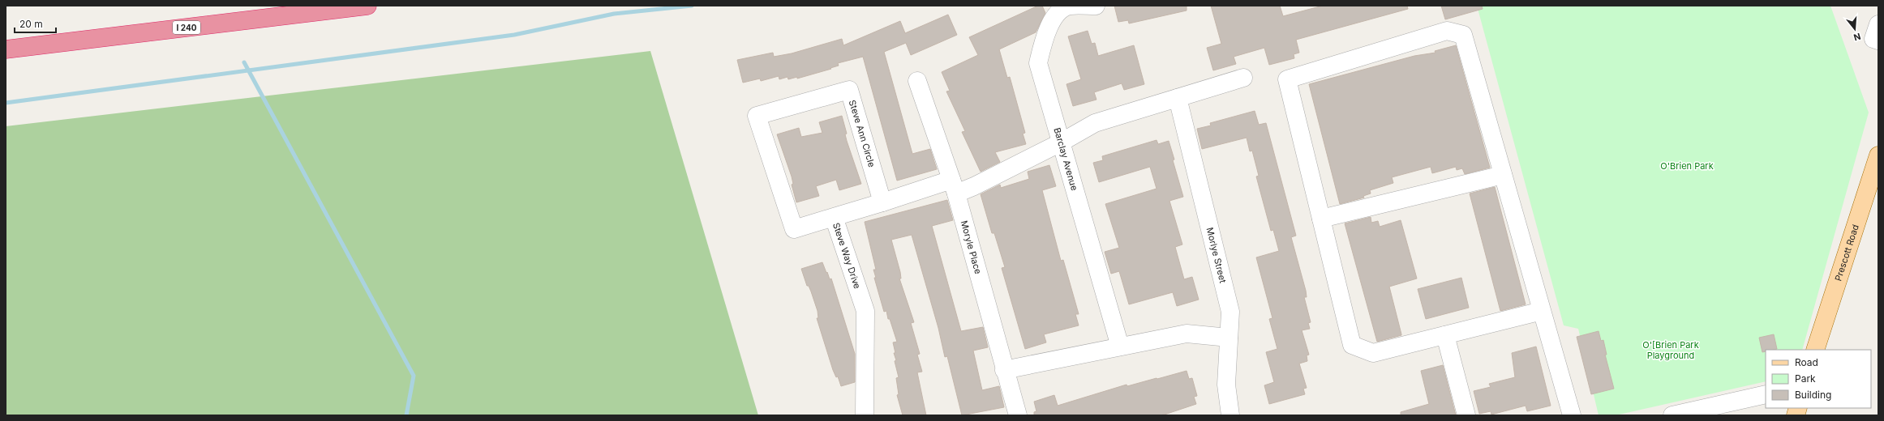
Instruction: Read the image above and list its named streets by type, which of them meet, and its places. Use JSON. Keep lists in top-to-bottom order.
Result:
{
  "streets": {
    "highway": ["I 240"],
    "main road": ["Prescott Road"],
    "street": [
      "Steve Ann Circle",
      "Barclay Avenue",
      "Moryle Place",
      "Morlye Street",
      "Steve Way Drive"
    ]
  },
  "crossings": [
    ["Steve Ann Circle", "Steve Way Drive"]
  ],
  "parks": ["O'Brien Park", "O'[Brien Park Playground"],
  "legend": ["Road", "Park", "Building"],
  "scale_bar": "20 m",
  "north": "bottom"
}
